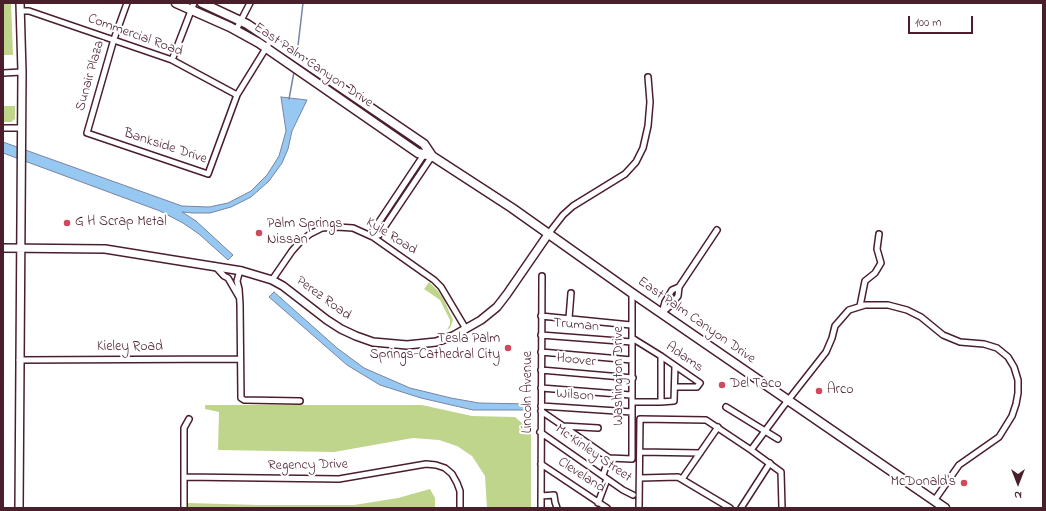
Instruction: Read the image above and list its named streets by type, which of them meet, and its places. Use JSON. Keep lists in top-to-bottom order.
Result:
{
  "streets": {
    "main road": ["East Palm Canyon Drive", "Perez Road"],
    "street": [
      "Commercial Road",
      "Sunair Plaza",
      "Bankside Drive",
      "Kyle Road",
      "Truman",
      "Kieley Road",
      "Adams",
      "Hoover",
      "Washington Drive",
      "Lincoln Avenue",
      "Wilson",
      "Mc Kinley Street",
      "Regency Drive",
      "Cleveland"
    ]
  },
  "crossings": [
    ["Commercial Road", "Sunair Plaza"],
    ["Commercial Road", "Bankside Drive"],
    ["East Palm Canyon Drive", "Bankside Drive"],
    ["East Palm Canyon Drive", "Perez Road"],
    ["East Palm Canyon Drive", "Washington Drive"],
    ["Sunair Plaza", "Bankside Drive"],
    ["Kyle Road", "Perez Road"],
    ["Truman", "Adams"],
    ["Truman", "Washington Drive"],
    ["Truman", "Lincoln Avenue"],
    ["Adams", "Washington Drive"],
    ["Hoover", "Washington Drive"],
    ["Hoover", "Lincoln Avenue"],
    ["Washington Drive", "Wilson"],
    ["Lincoln Avenue", "Wilson"],
    ["Lincoln Avenue", "Mc Kinley Street"],
    ["Lincoln Avenue", "Cleveland"]
  ],
  "places": [
    "G H Scrap Metal",
    "Palm Springs Nissan",
    "Tesla Palm Springs-Cathedral City",
    "Del Taco",
    "Arco",
    "McDonald's"
  ],
  "scale_bar": "100 m",
  "north": "bottom"
}
